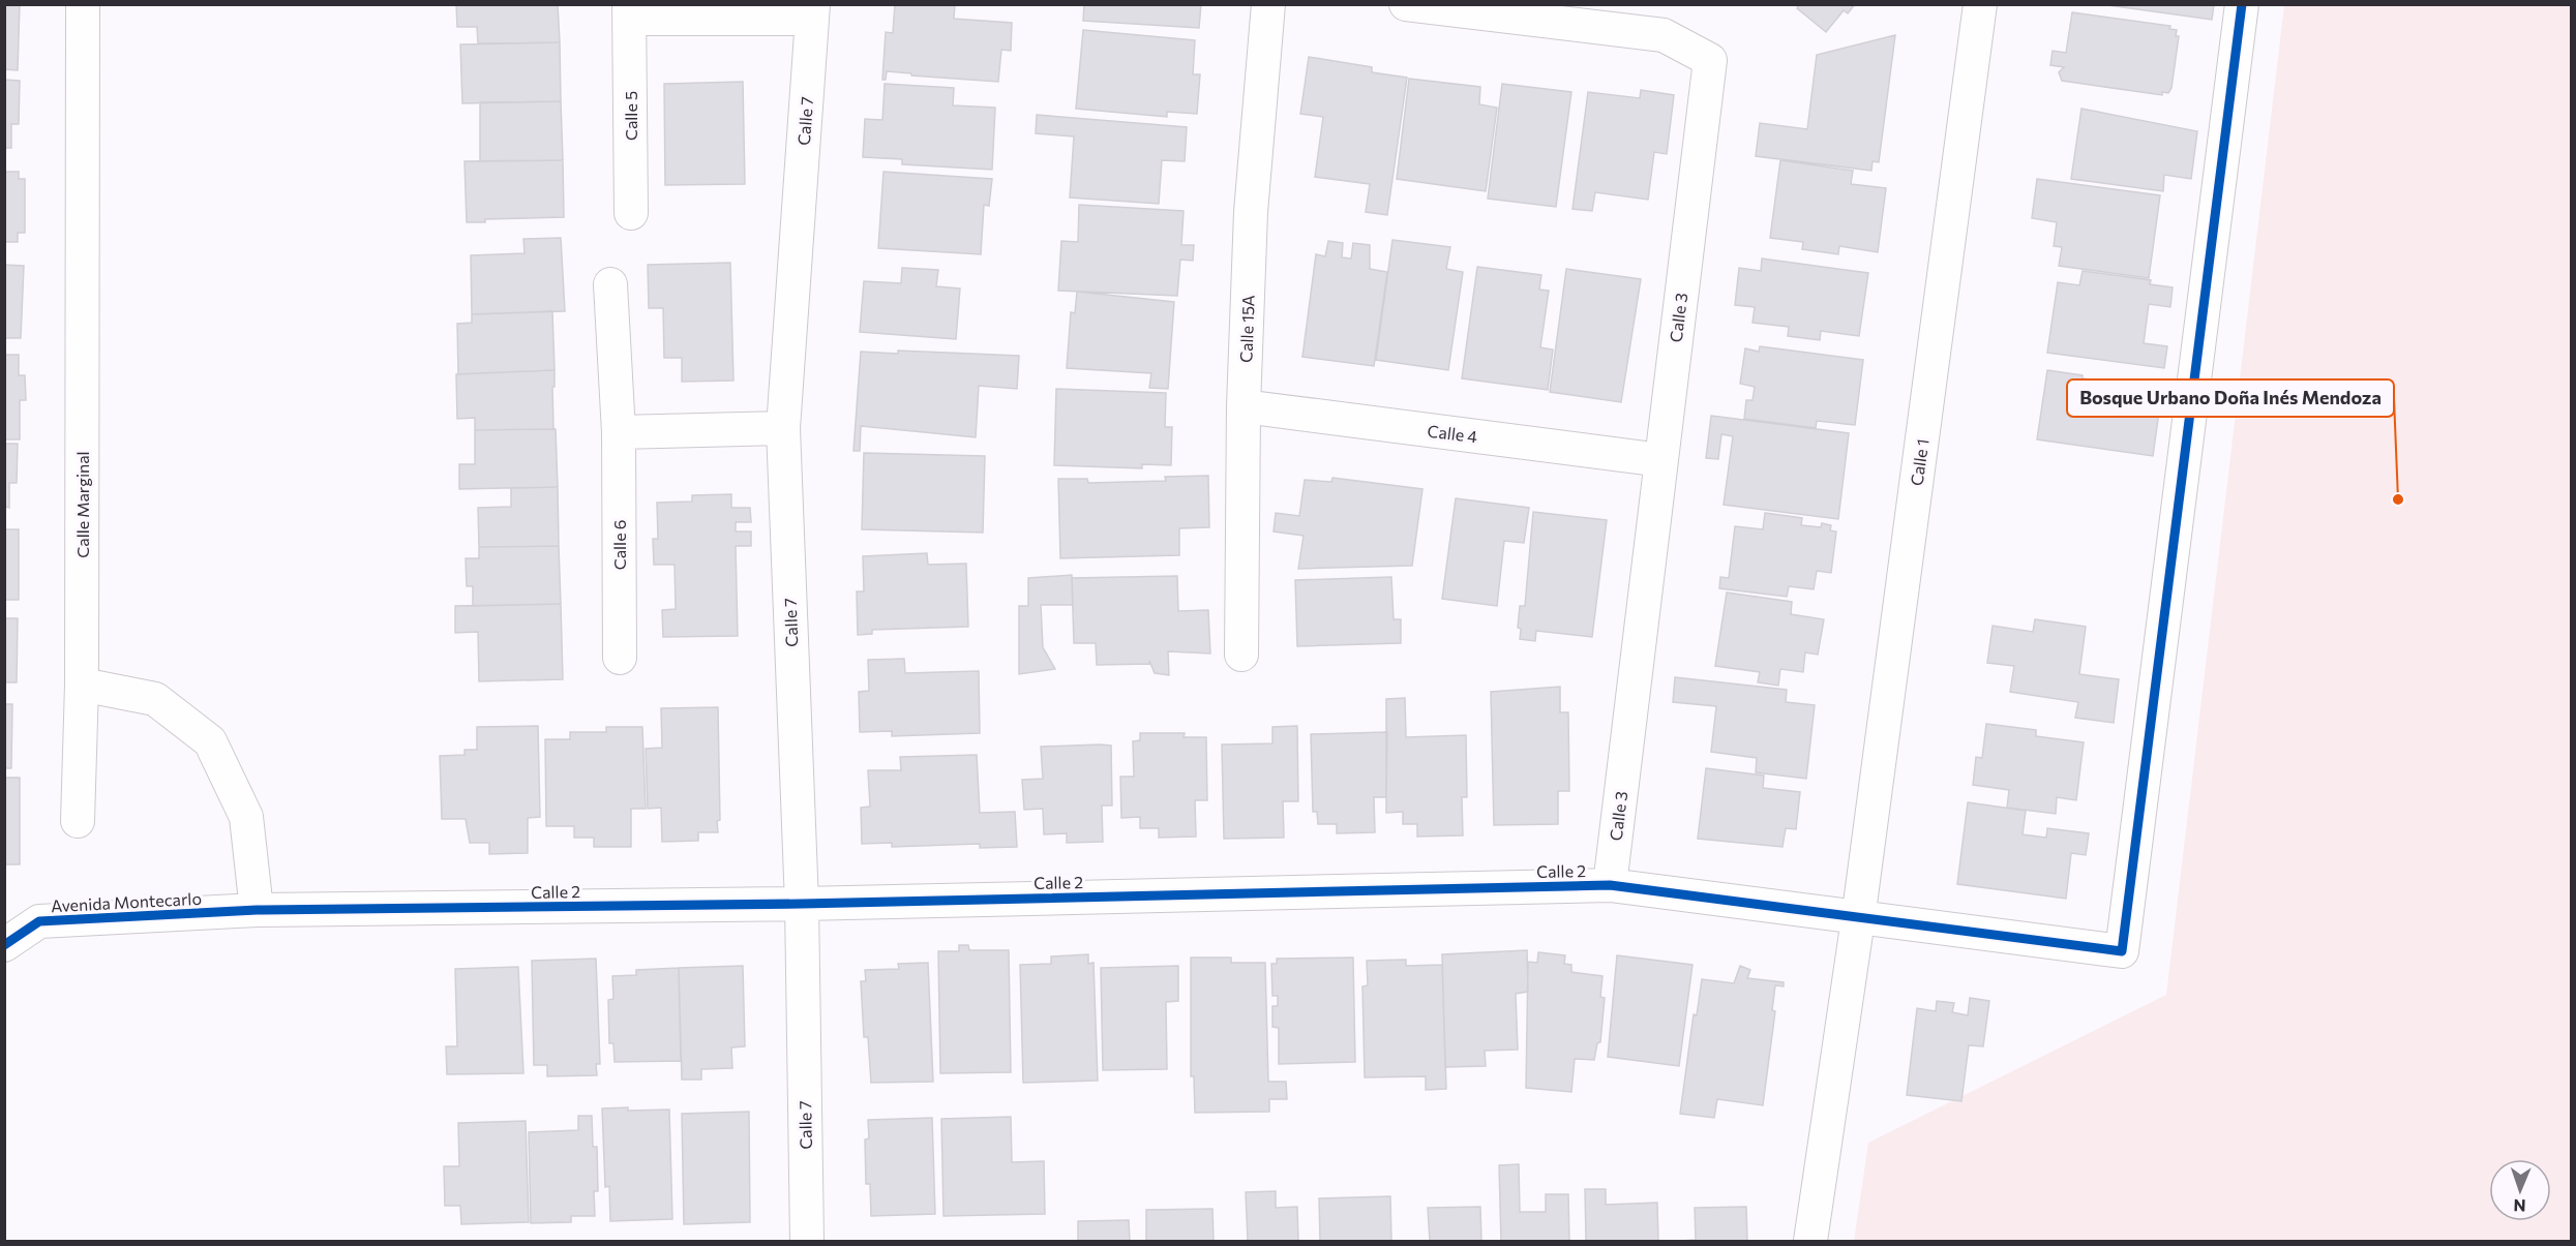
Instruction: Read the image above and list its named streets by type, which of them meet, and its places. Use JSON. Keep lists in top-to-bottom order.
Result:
{
  "streets": {
    "street": [
      "Calle 5",
      "Calle 7",
      "Calle 3",
      "Calle 15A",
      "Calle 4",
      "Calle 1",
      "Calle Marginal",
      "Calle 6",
      "Calle 2",
      "Avenida Montecarlo"
    ]
  },
  "crossings": [
    ["Calle 5", "Calle 7"],
    ["Calle 7", "Calle 2"],
    ["Calle 3", "Calle 4"],
    ["Calle 3", "Calle 2"],
    ["Calle 15A", "Calle 4"],
    ["Calle 1", "Calle 2"],
    ["Calle 2", "Avenida Montecarlo"]
  ],
  "places": ["Bosque Urbano Doña Inés Mendoza"],
  "north": "bottom"
}
